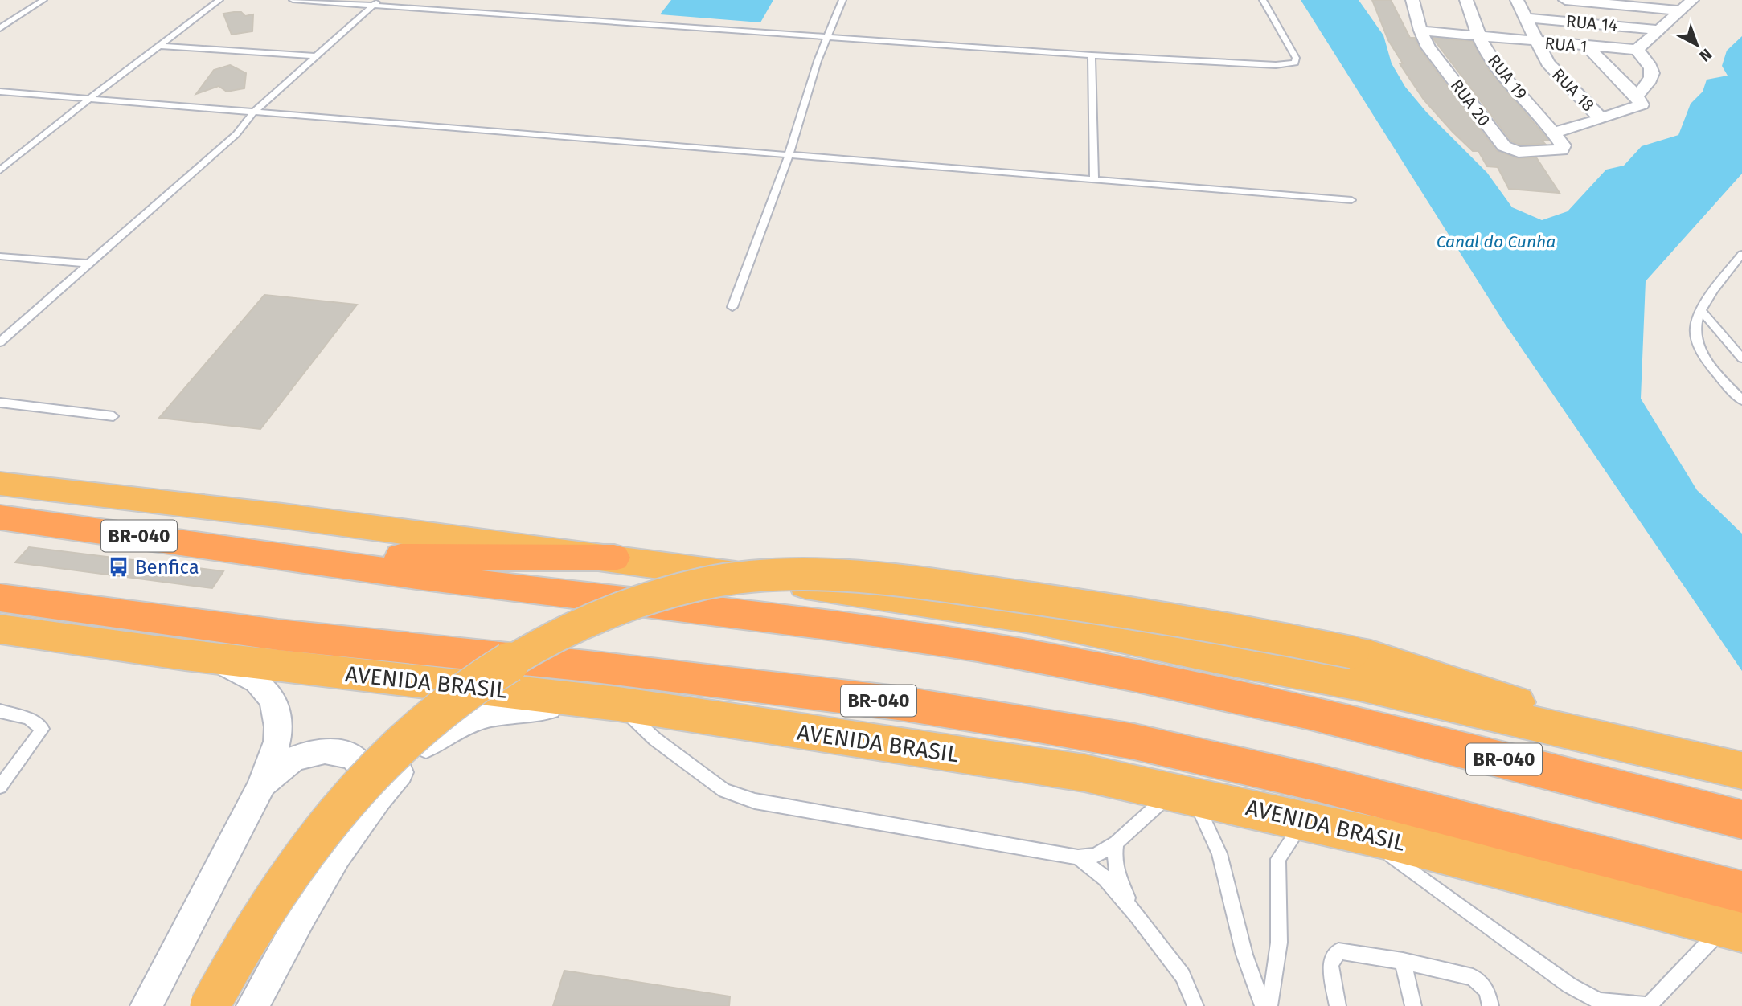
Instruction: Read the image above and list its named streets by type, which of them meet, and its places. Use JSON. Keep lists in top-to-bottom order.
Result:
{
  "streets": {
    "highway": ["BR-040", "AVENIDA BRASIL"],
    "street": [
      "RUA 14",
      "RUA 1",
      "RUA 19",
      "RUA 18",
      "RUA 20"
    ]
  },
  "crossings": [
    ["RUA 14", "RUA 18"],
    ["RUA 1", "RUA 19"],
    ["RUA 1", "RUA 18"],
    ["RUA 1", "RUA 20"],
    ["RUA 19", "RUA 20"]
  ],
  "water": ["Canal do Cunha"],
  "places": {
    "bus stop": ["Benfica"]
  },
  "north": "bottom right"
}
